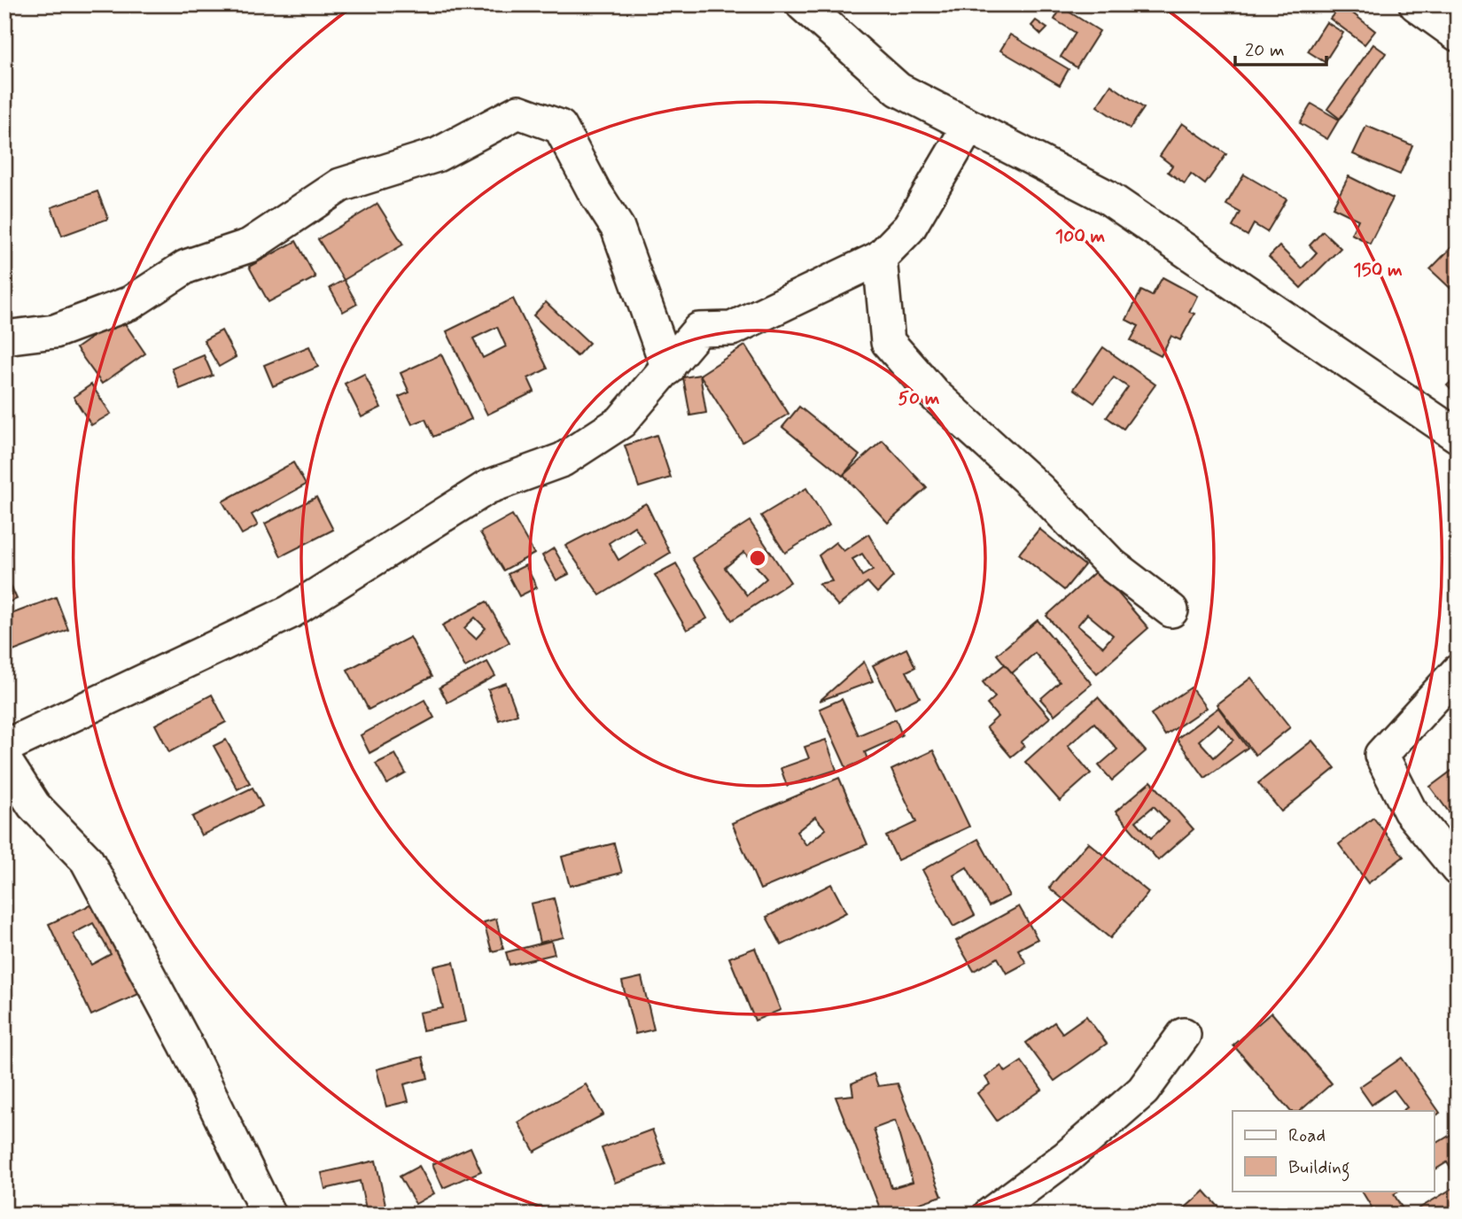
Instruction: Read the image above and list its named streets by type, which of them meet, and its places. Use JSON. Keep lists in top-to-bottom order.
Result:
{
  "legend": ["Road", "Building"],
  "scale_bar": "20 m",
  "rings": ["100 m", "150 m", "50 m"]
}
